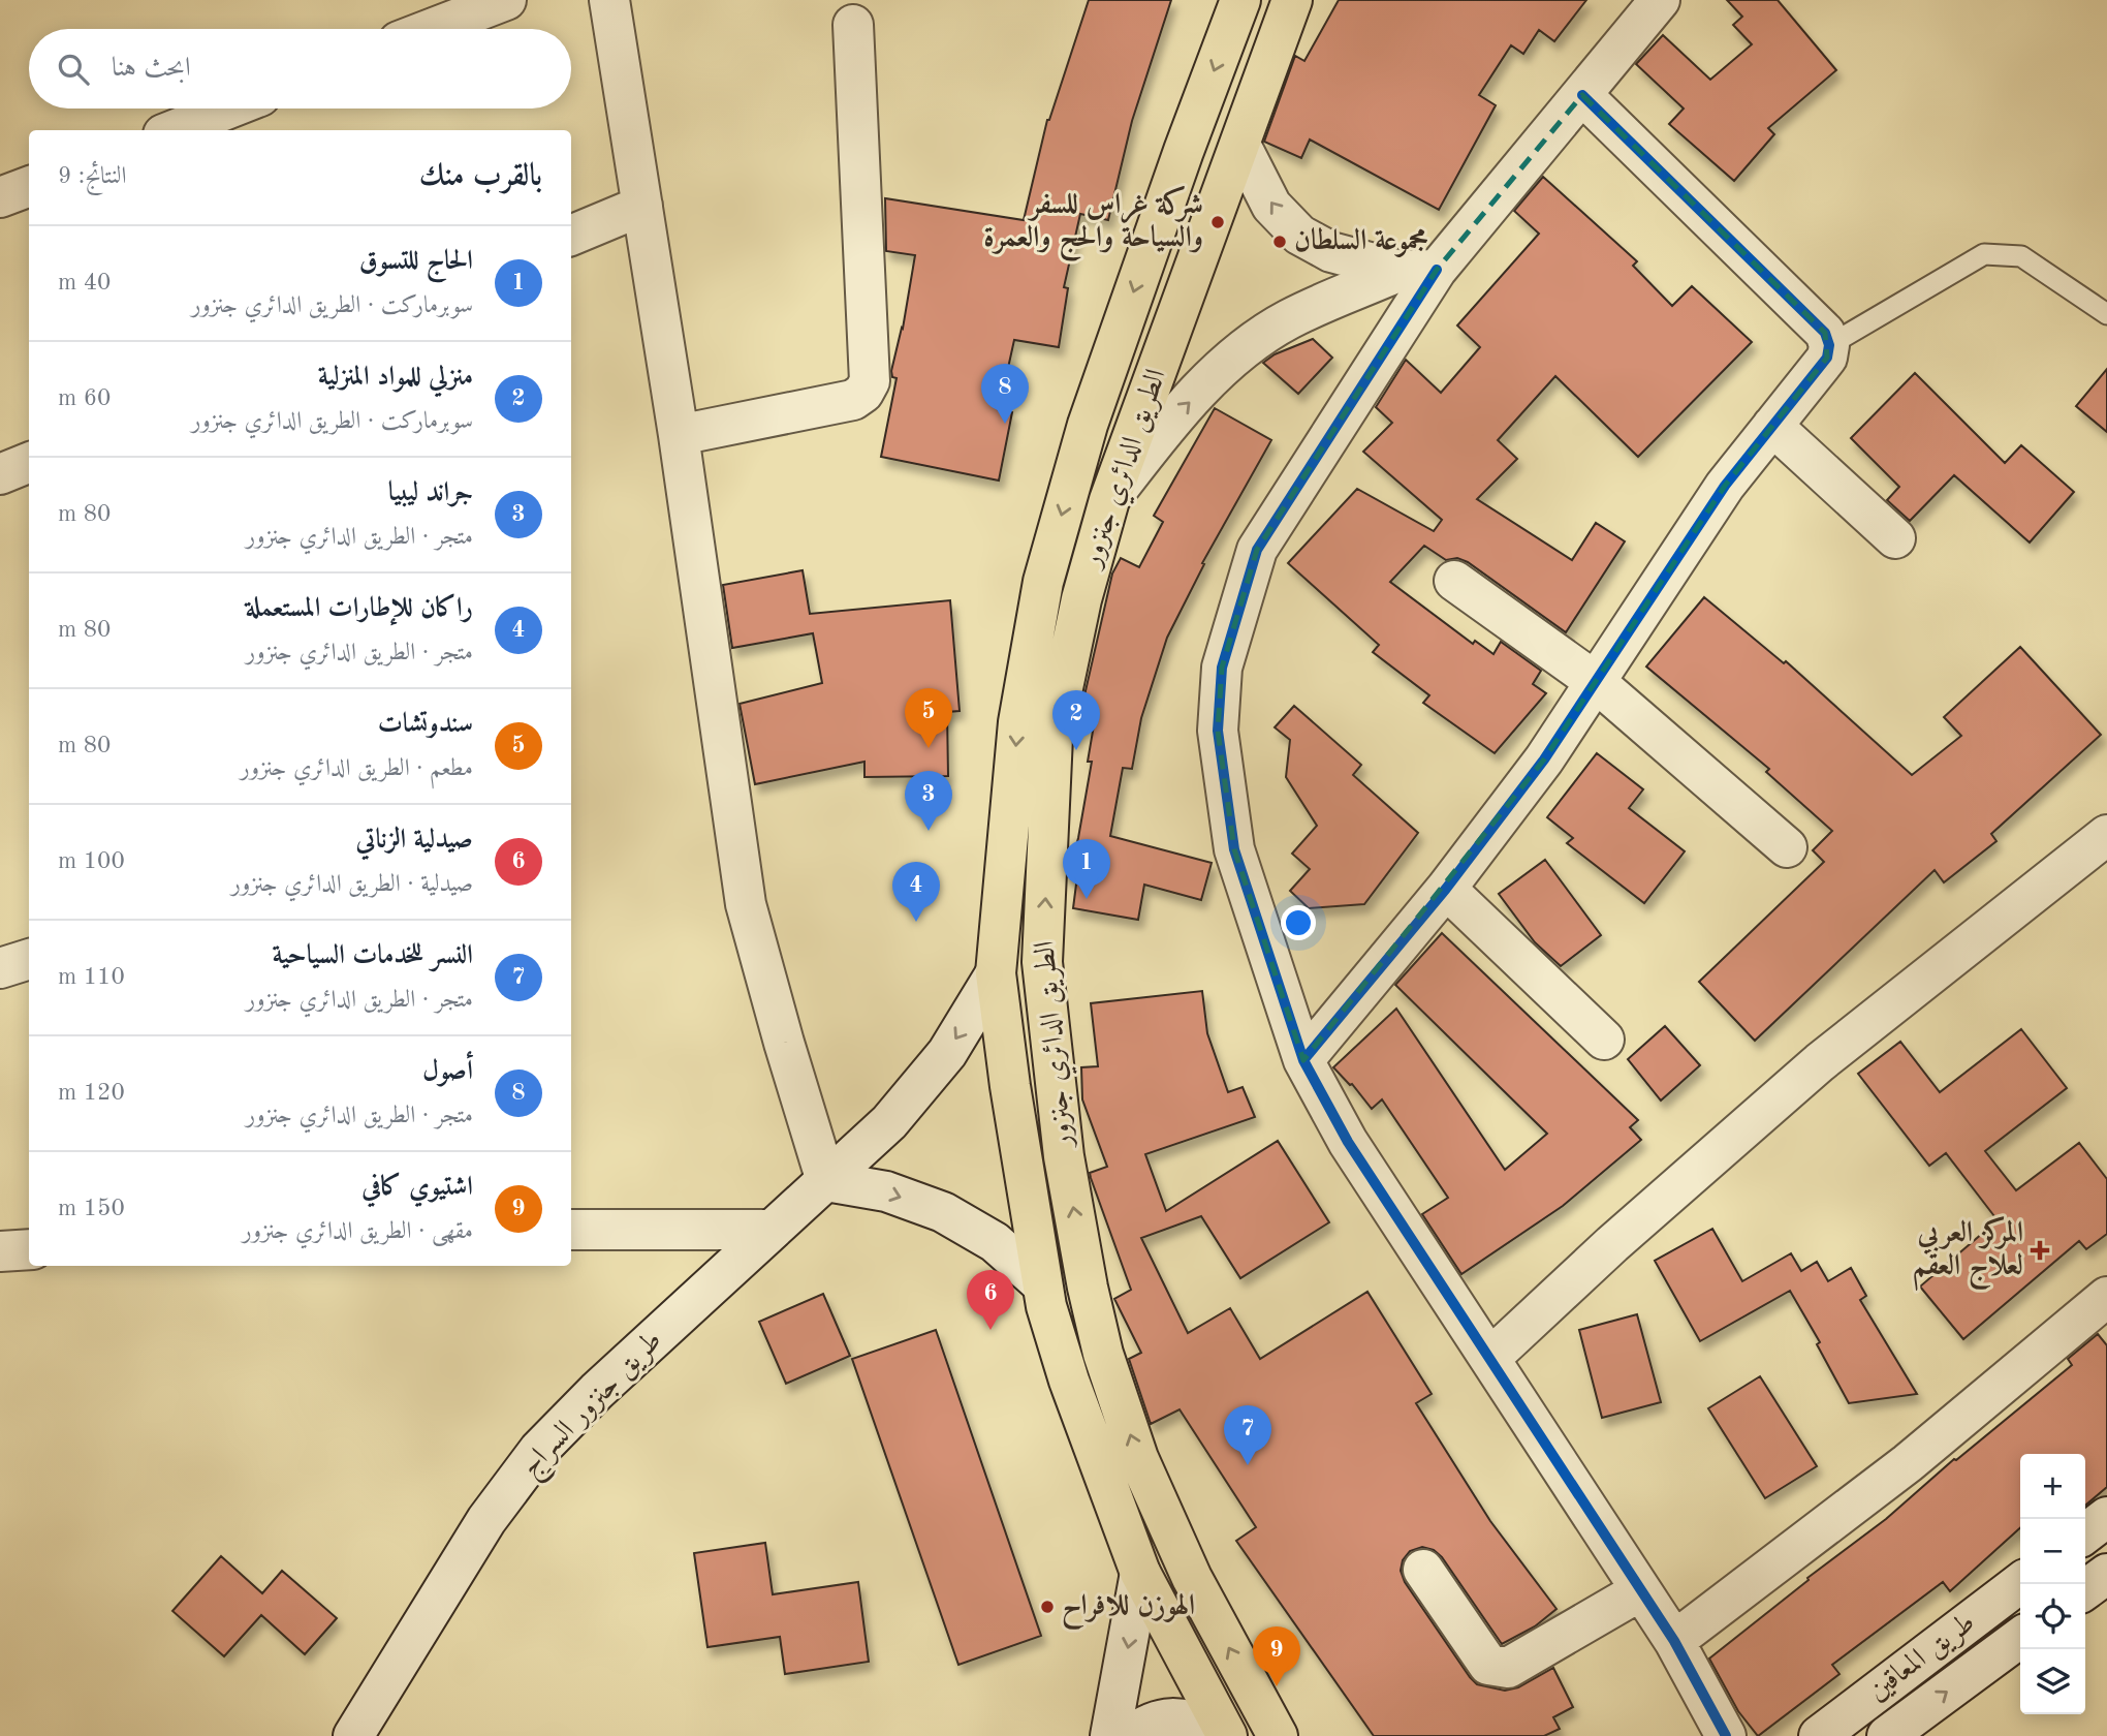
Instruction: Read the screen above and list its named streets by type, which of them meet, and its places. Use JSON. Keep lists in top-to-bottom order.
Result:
{
  "streets": {
    "main road": ["الطريق الدائري جنزور"],
    "street": ["طريق جنزور السراج", "طريق المعاقين"]
  },
  "crossings": [
    ["الطريق الدائري جنزور", "طريق جنزور السراج"]
  ],
  "places": {
    "other": ["شركة غراس للسفر والسياحة والحج والعمرة", "مجموعة السلطان", "الهوزن للافراح"],
    "health": ["المركز العربي لعلاج العقم"]
  },
  "page": {
    "search": "ابحث هنا",
    "heading": ["بالقرب منك", "النتائج: 9"],
    "list": [
      {
        "mark": "1",
        "name": "الحاج للتسوق",
        "note": "سوبرماركت · الطريق الدائري جنزور",
        "value": "40 m"
      },
      {
        "mark": "2",
        "name": "منزلي للمواد المنزلية",
        "note": "سوبرماركت · الطريق الدائري جنزور",
        "value": "60 m"
      },
      {
        "mark": "3",
        "name": "جراند ليبيا",
        "note": "متجر · الطريق الدائري جنزور",
        "value": "80 m"
      },
      {
        "mark": "4",
        "name": "راكان للإطارات المستعملة",
        "note": "متجر · الطريق الدائري جنزور",
        "value": "80 m"
      },
      {
        "mark": "5",
        "name": "سندوتشات",
        "note": "مطعم · الطريق الدائري جنزور",
        "value": "80 m"
      },
      {
        "mark": "6",
        "name": "صيدلية الزناتي",
        "note": "صيدلية · الطريق الدائري جنزور",
        "value": "100 m"
      },
      {
        "mark": "7",
        "name": "النسر للخدمات السياحية",
        "note": "متجر · الطريق الدائري جنزور",
        "value": "110 m"
      },
      {
        "mark": "8",
        "name": "أصول",
        "note": "متجر · الطريق الدائري جنزور",
        "value": "120 m"
      },
      {
        "mark": "9",
        "name": "اشتيوي كافي",
        "note": "مقهى · الطريق الدائري جنزور",
        "value": "150 m"
      }
    ],
    "pins": [
      "8",
      "5",
      "2",
      "3",
      "1",
      "4",
      "6",
      "7",
      "9"
    ],
    "map_buttons": ["+", "−"]
  }
}
